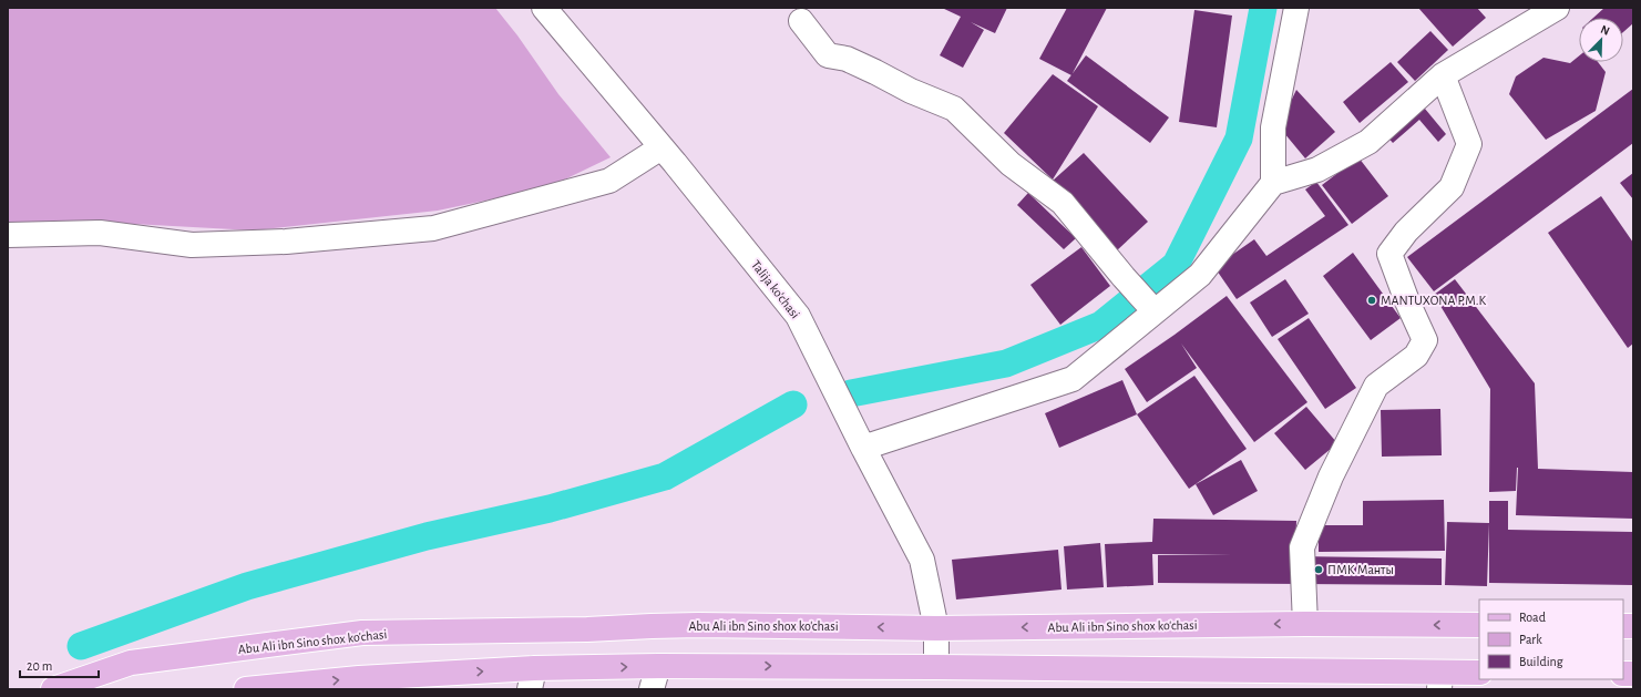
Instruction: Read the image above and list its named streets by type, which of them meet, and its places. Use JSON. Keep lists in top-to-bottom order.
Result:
{
  "streets": {
    "main road": ["Abu Ali ibn Sino shox ko'chasi"],
    "street": ["Talija ko'chasi"]
  },
  "crossings": [
    ["Talija ko'chasi", "Abu Ali ibn Sino shox ko'chasi"]
  ],
  "places": ["MANTUXONA P.M.K", "ПМК Манты"],
  "legend": ["Road", "Park", "Building"],
  "scale_bar": "20 m",
  "north": "top right"
}
